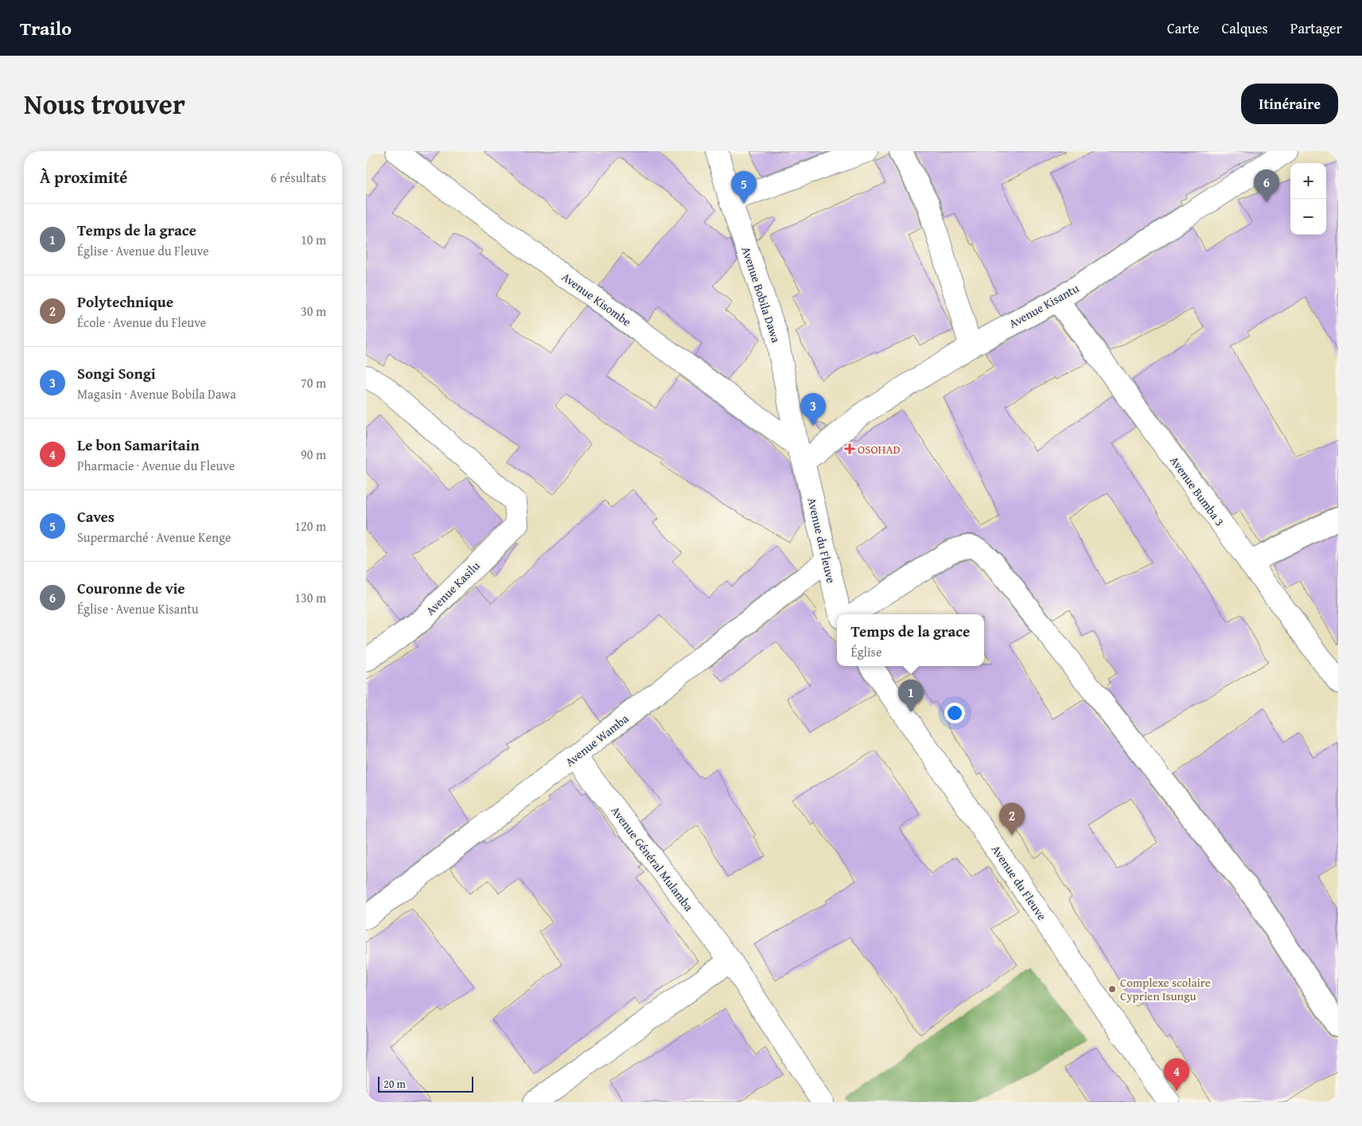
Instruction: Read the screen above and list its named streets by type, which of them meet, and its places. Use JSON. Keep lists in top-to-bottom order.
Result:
{
  "streets": {
    "street": [
      "Avenue Bobila Dawa",
      "Avenue Kisombe",
      "Avenue Kisantu",
      "Avenue Bumba 3",
      "Avenue du Fleuve",
      "Avenue Kasilu",
      "Avenue Wamba",
      "Avenue Général Mulamba"
    ]
  },
  "crossings": [
    ["Avenue Bobila Dawa", "Avenue Kisombe"],
    ["Avenue Bobila Dawa", "Avenue Kisantu"],
    ["Avenue Bobila Dawa", "Avenue du Fleuve"],
    ["Avenue Kisombe", "Avenue Kisantu"],
    ["Avenue Kisombe", "Avenue du Fleuve"],
    ["Avenue Kisantu", "Avenue Bumba 3"],
    ["Avenue Kisantu", "Avenue du Fleuve"],
    ["Avenue du Fleuve", "Avenue Wamba"],
    ["Avenue Wamba", "Avenue Général Mulamba"]
  ],
  "places": {
    "health": ["OSOHAD"],
    "other": ["Complexe scolaire Cyprien Isungu"]
  },
  "scale_bar": "20 m",
  "page": {
    "header": "Trailo",
    "nav": ["Carte", "Calques", "Partager"],
    "title": "Nous trouver",
    "buttons": "Itinéraire",
    "heading": ["À proximité", "6 résultats"],
    "map_buttons": ["+", "−"],
    "pins": [
      "6",
      "5",
      "3",
      "1",
      "2",
      "4"
    ],
    "list": [
      {
        "mark": "1",
        "name": "Temps de la grace",
        "note": "Église · Avenue du Fleuve",
        "value": "10 m"
      },
      {
        "mark": "2",
        "name": "Polytechnique",
        "note": "École · Avenue du Fleuve",
        "value": "30 m"
      },
      {
        "mark": "3",
        "name": "Songi Songi",
        "note": "Magasin · Avenue Bobila Dawa",
        "value": "70 m"
      },
      {
        "mark": "4",
        "name": "Le bon Samaritain",
        "note": "Pharmacie · Avenue du Fleuve",
        "value": "90 m"
      },
      {
        "mark": "5",
        "name": "Caves",
        "note": "Supermarché · Avenue Kenge",
        "value": "120 m"
      },
      {
        "mark": "6",
        "name": "Couronne de vie",
        "note": "Église · Avenue Kisantu",
        "value": "130 m"
      }
    ],
    "popup": ["Temps de la grace", "Église"],
    "scale": "20 m"
  }
}
